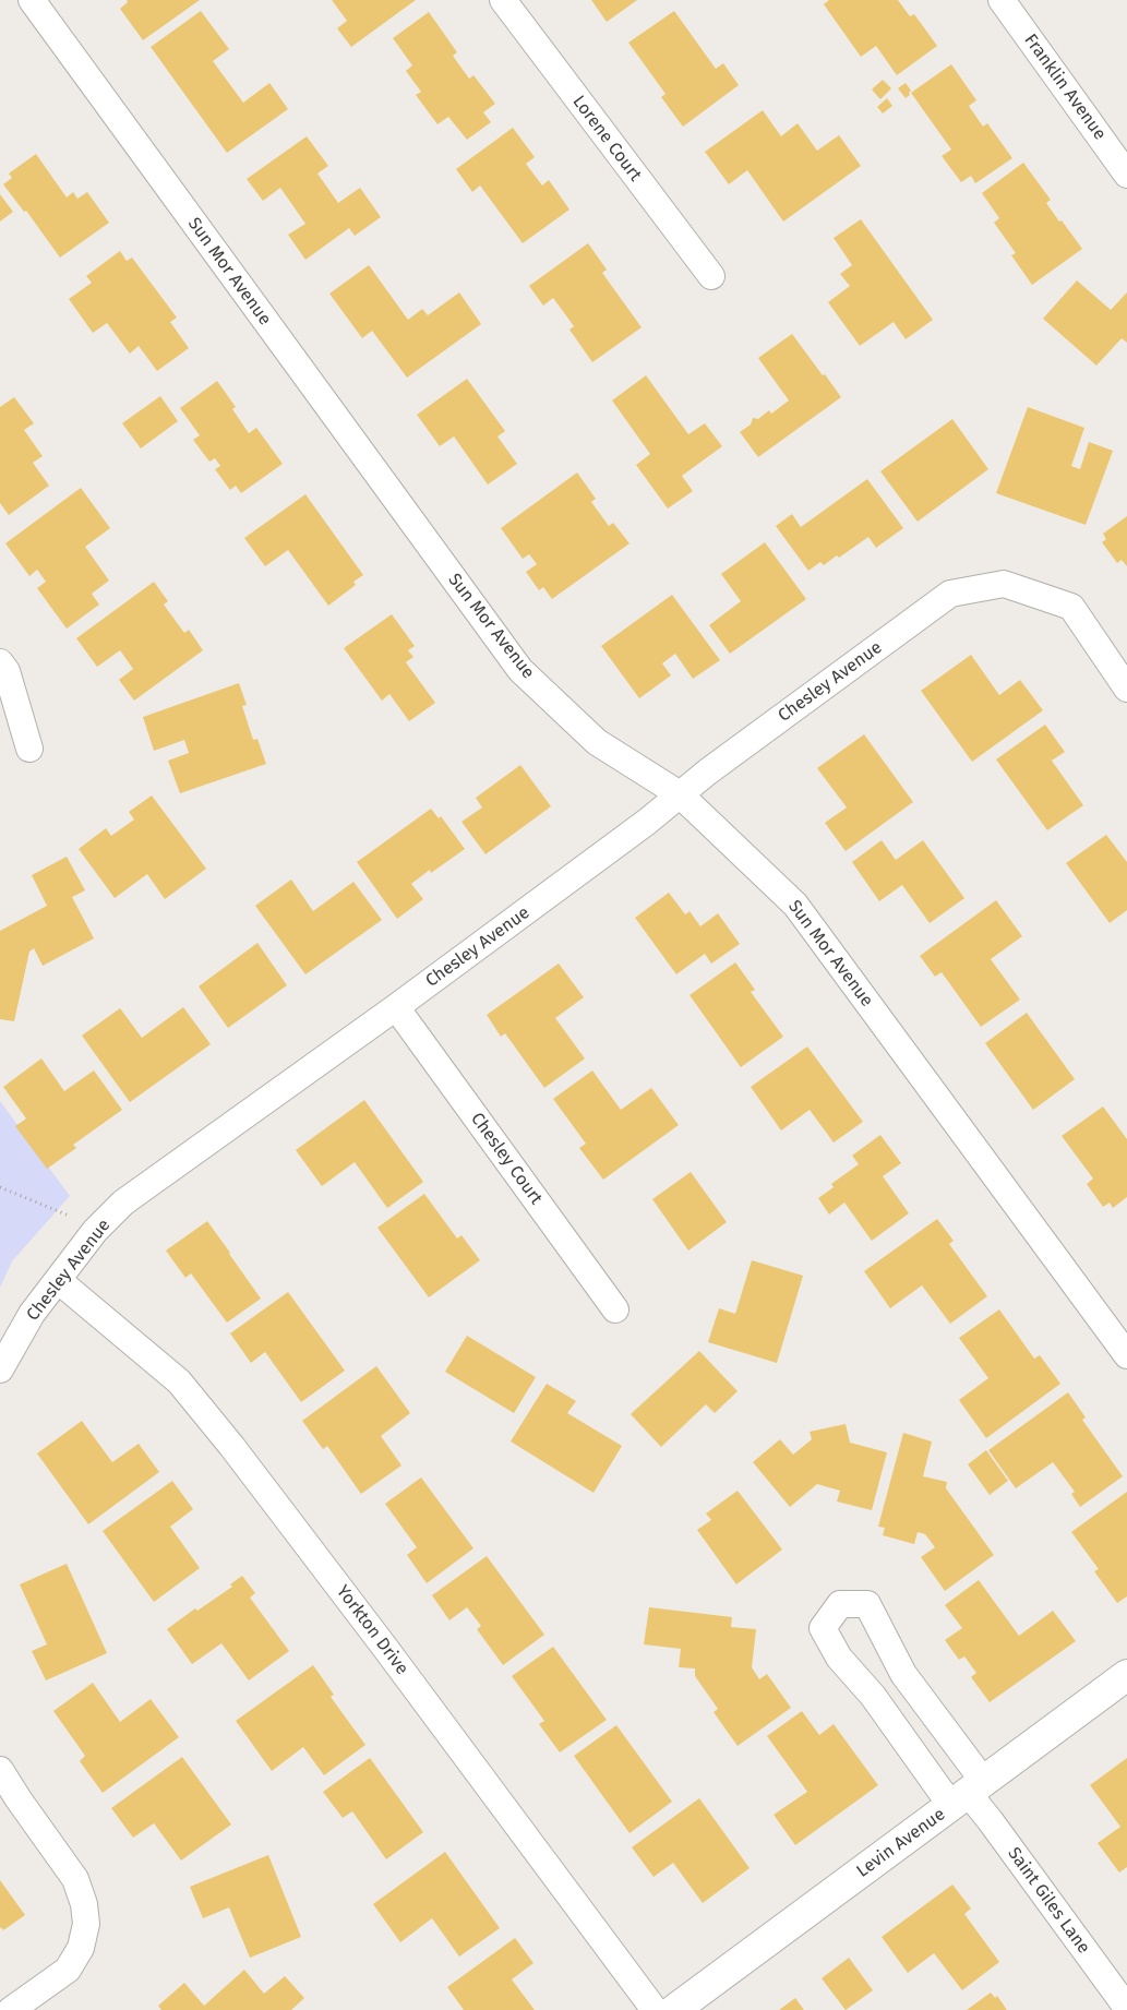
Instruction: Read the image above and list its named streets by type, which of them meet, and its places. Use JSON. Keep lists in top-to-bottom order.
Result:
{
  "streets": {
    "street": [
      "Franklin Avenue",
      "Lorene Court",
      "Sun Mor Avenue",
      "Chesley Avenue",
      "Chesley Court",
      "Yorkton Drive",
      "Levin Avenue",
      "Saint Giles Lane"
    ]
  },
  "crossings": [
    ["Sun Mor Avenue", "Chesley Avenue"],
    ["Chesley Avenue", "Chesley Court"],
    ["Chesley Avenue", "Yorkton Drive"],
    ["Levin Avenue", "Saint Giles Lane"]
  ]
}
